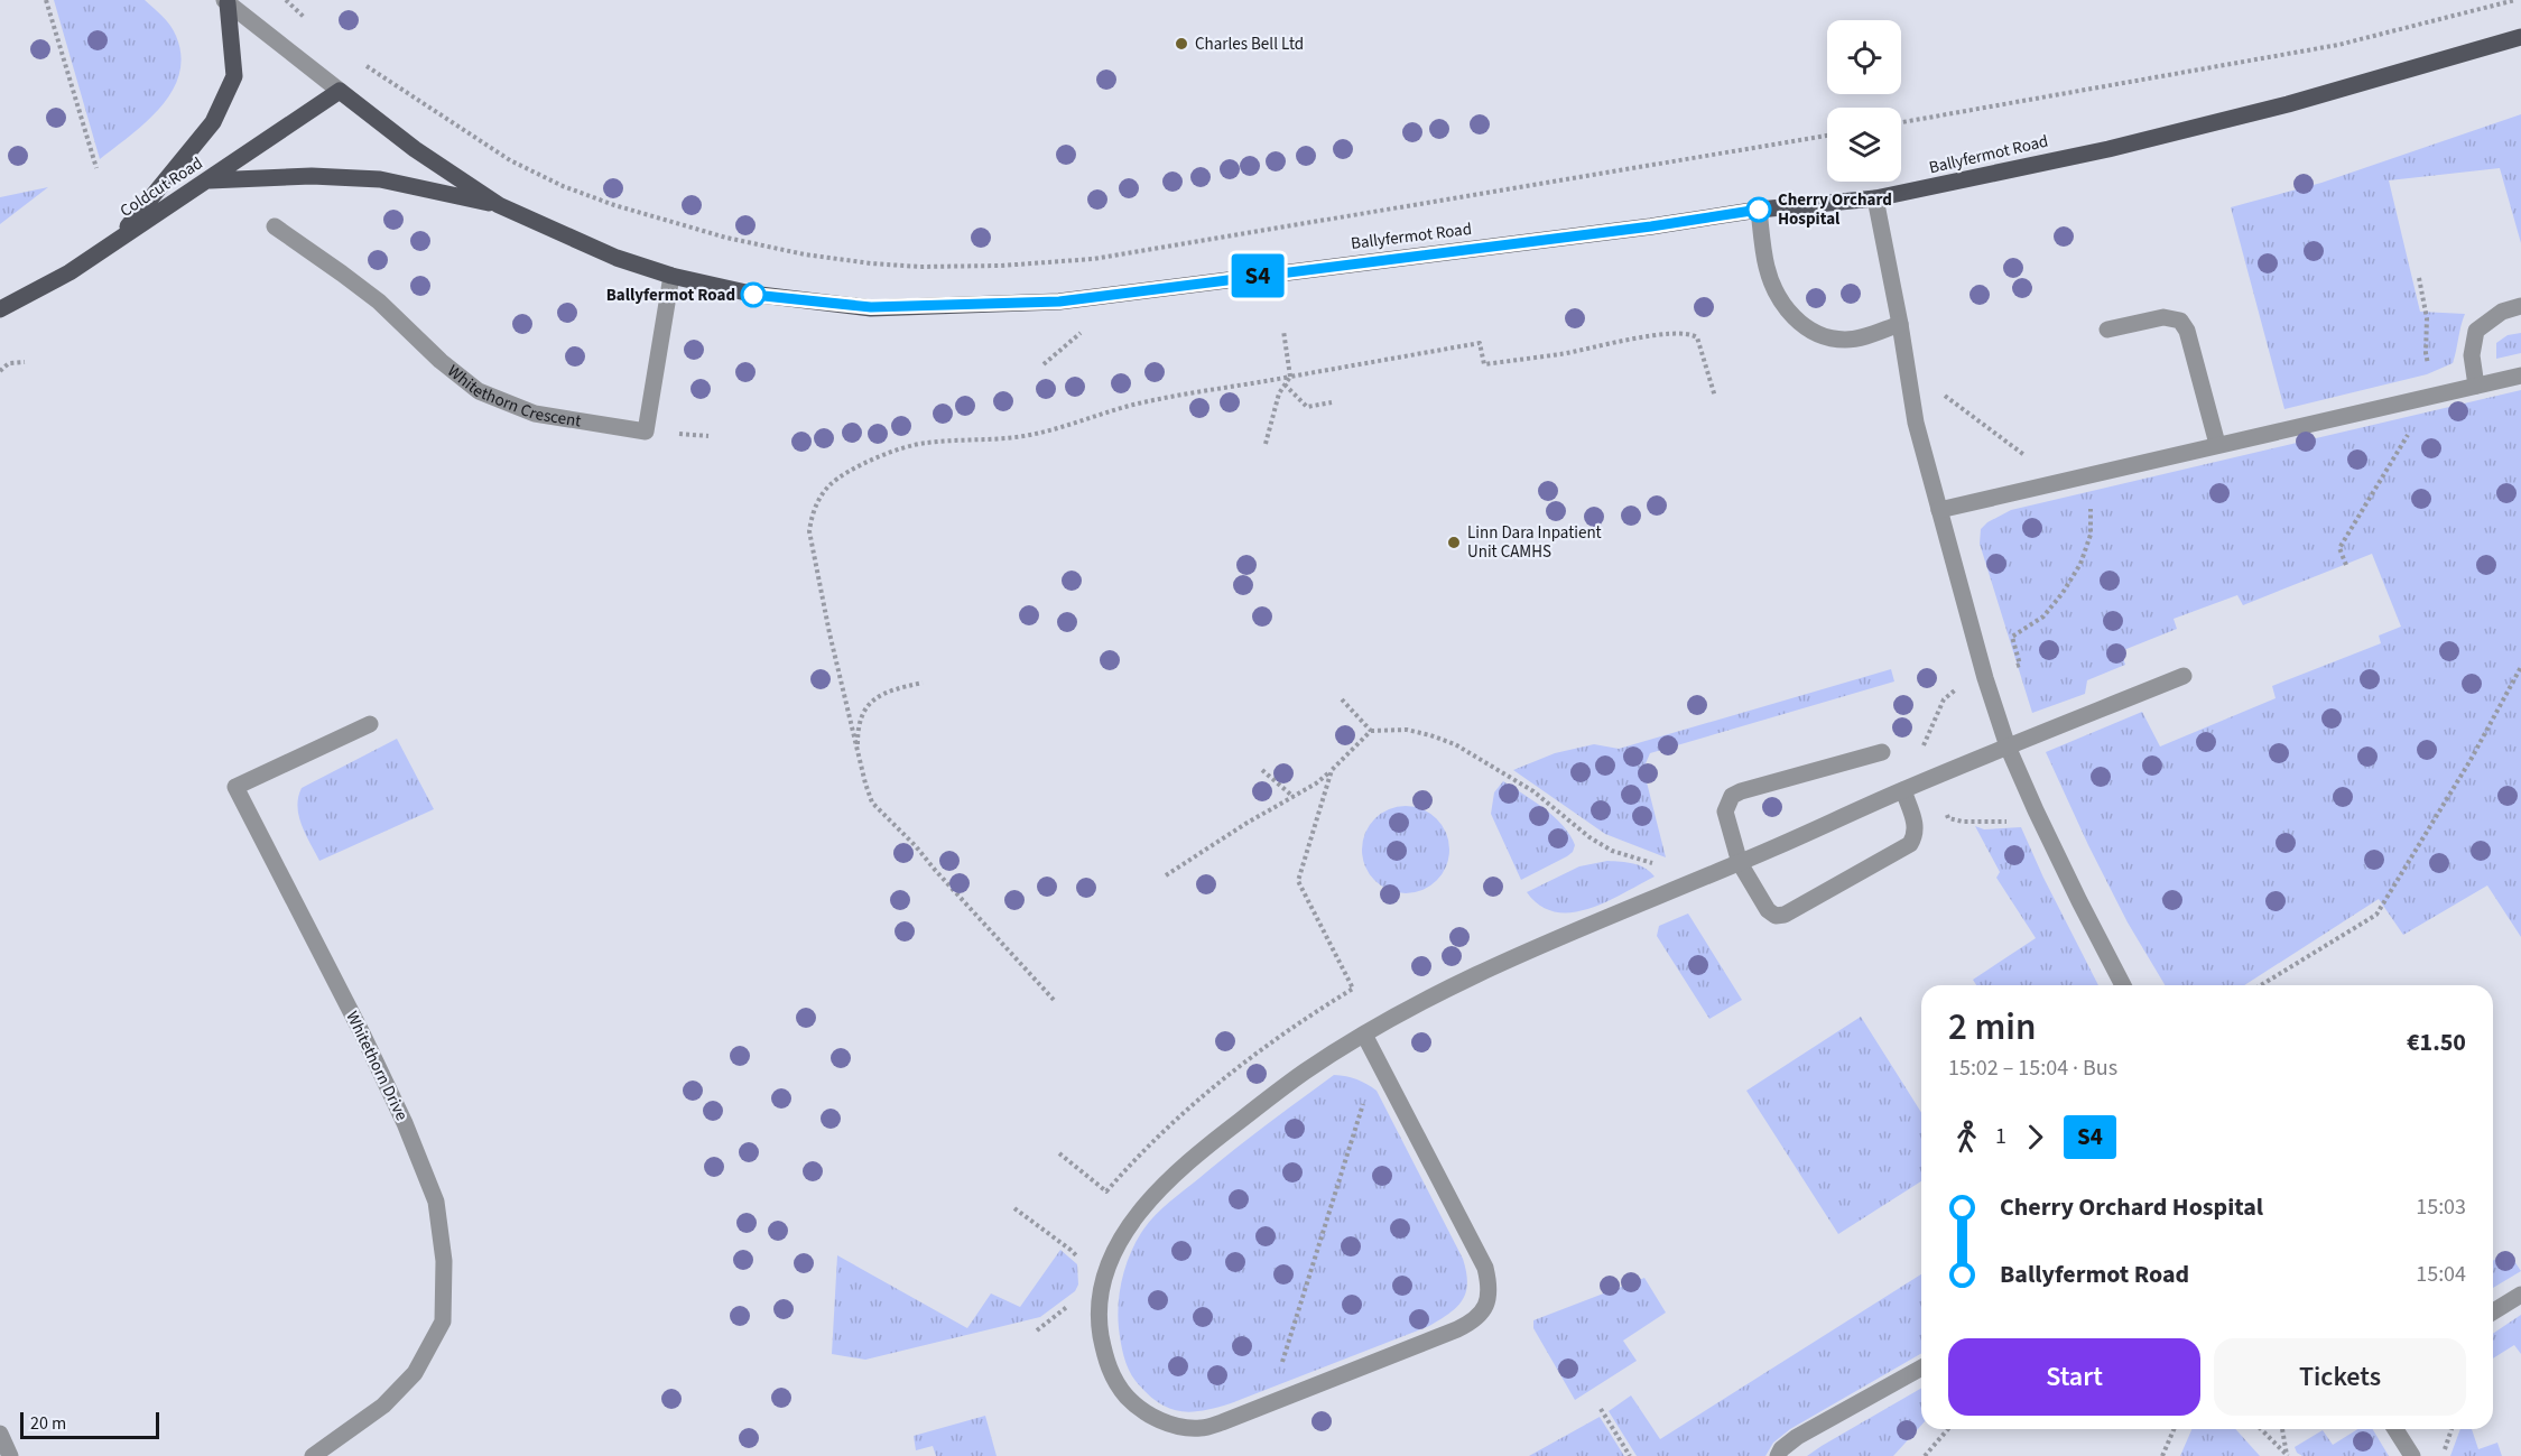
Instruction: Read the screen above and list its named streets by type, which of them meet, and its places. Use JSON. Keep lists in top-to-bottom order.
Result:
{
  "streets": {
    "main road": ["Ballyfermot Road", "Coldcut Road"],
    "street": ["Whitethorn Crescent", "Whitethorn Drive"]
  },
  "crossings": [
    ["Ballyfermot Road", "Coldcut Road"],
    ["Ballyfermot Road", "Whitethorn Crescent"]
  ],
  "places": [
    "Charles Bell Ltd",
    "Cherry Orchard Hospital",
    "Ballyfermot Road",
    "Linn Dara Inpatient Unit CAMHS"
  ],
  "lines": ["bus line S4"],
  "scale_bar": "20 m",
  "page": {
    "on_map": "S4",
    "heading": ["2 min", "15:02 – 15:04 · Bus", "€1.50"],
    "legs": ["1", "S4"],
    "list": [
      {
        "name": "Cherry Orchard Hospital",
        "value": "15:03"
      },
      {
        "name": "Ballyfermot Road",
        "value": "15:04"
      }
    ],
    "buttons": ["Start", "Tickets"],
    "scale": "20 m"
  }
}
